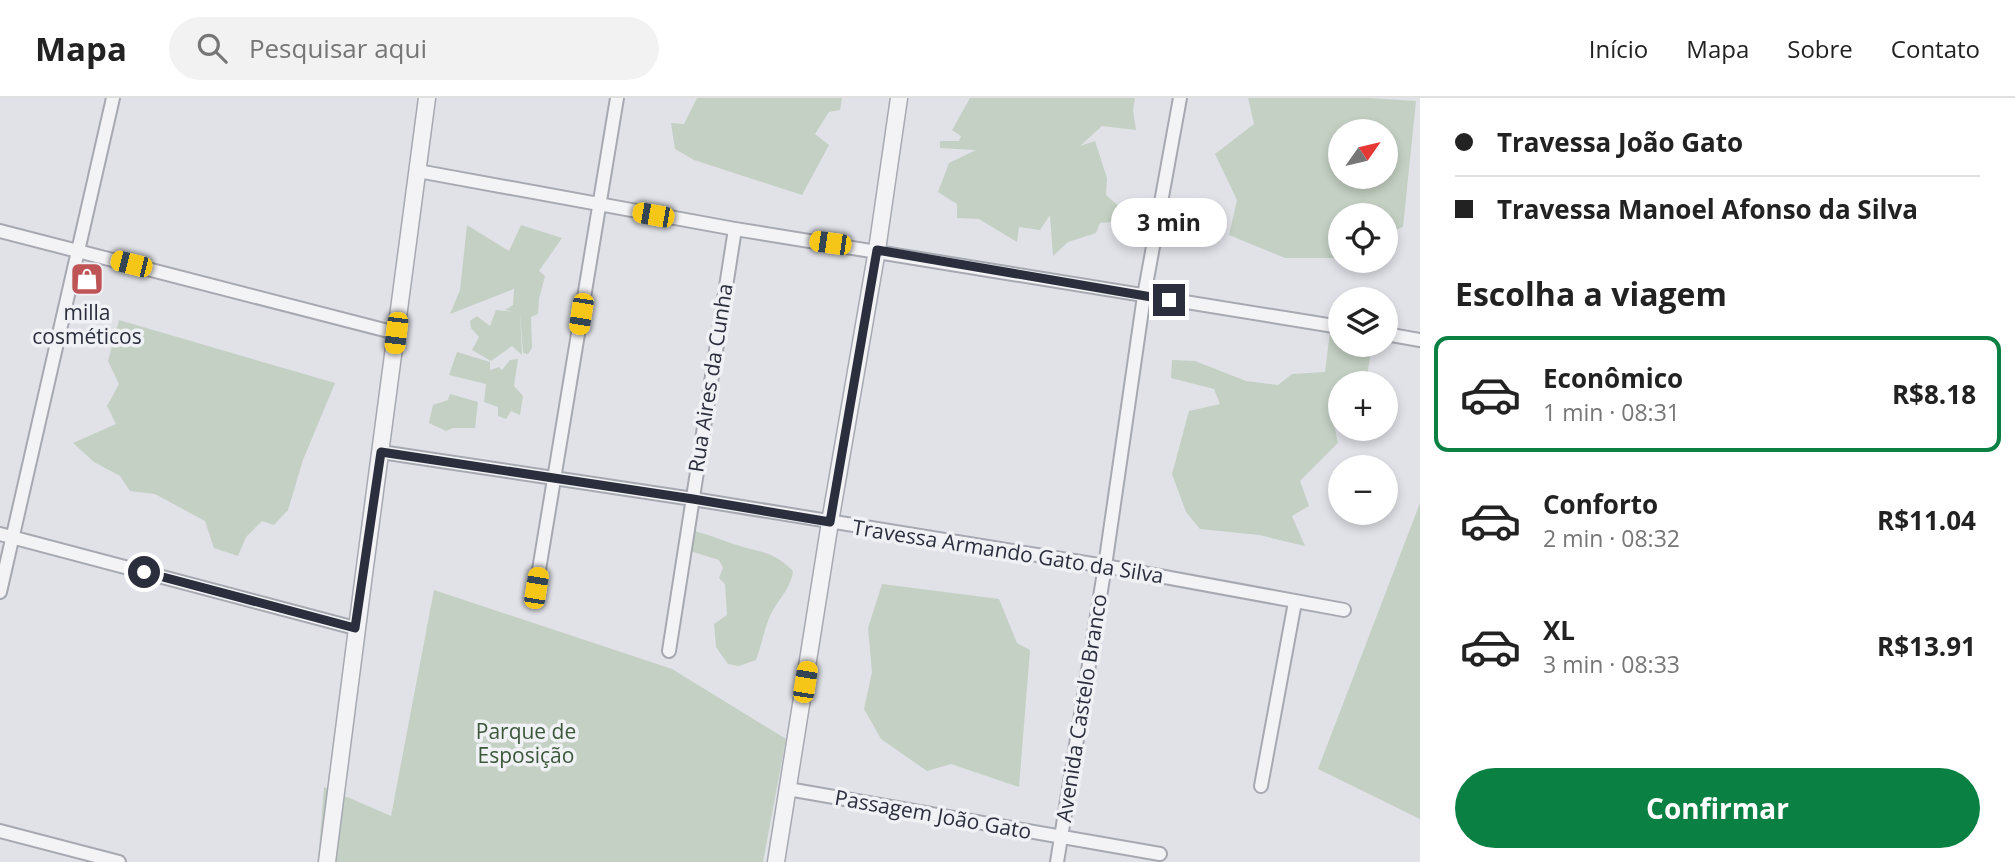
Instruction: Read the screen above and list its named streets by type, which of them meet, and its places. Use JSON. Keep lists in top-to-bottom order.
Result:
{
  "streets": {
    "street": [
      "Rua Aires da Cunha",
      "Travessa Armando Gato da Silva",
      "Avenida Castelo Branco",
      "Passagem João Gato"
    ]
  },
  "crossings": [
    ["Rua Aires da Cunha", "Travessa Armando Gato da Silva"],
    ["Travessa Armando Gato da Silva", "Avenida Castelo Branco"],
    ["Avenida Castelo Branco", "Passagem João Gato"]
  ],
  "parks": ["Parque de Esposição"],
  "places": {
    "shop": ["milla cosméticos"]
  },
  "north": "top right",
  "page": {
    "header": "Mapa",
    "search": "Pesquisar aqui",
    "nav": [
      "Início",
      "Mapa",
      "Sobre",
      "Contato"
    ],
    "banner": ["Travessa João Gato", "Travessa Manoel Afonso da Silva"],
    "map_buttons": ["+", "−"],
    "bubble": "3 min",
    "heading": "Escolha a viagem",
    "list": [
      {
        "name": "Econômico",
        "note": "1 min · 08:31",
        "value": "R$8.18"
      },
      {
        "name": "Conforto",
        "note": "2 min · 08:32",
        "value": "R$11.04"
      },
      {
        "name": "XL",
        "note": "3 min · 08:33",
        "value": "R$13.91"
      }
    ],
    "buttons": "Confirmar"
  }
}
